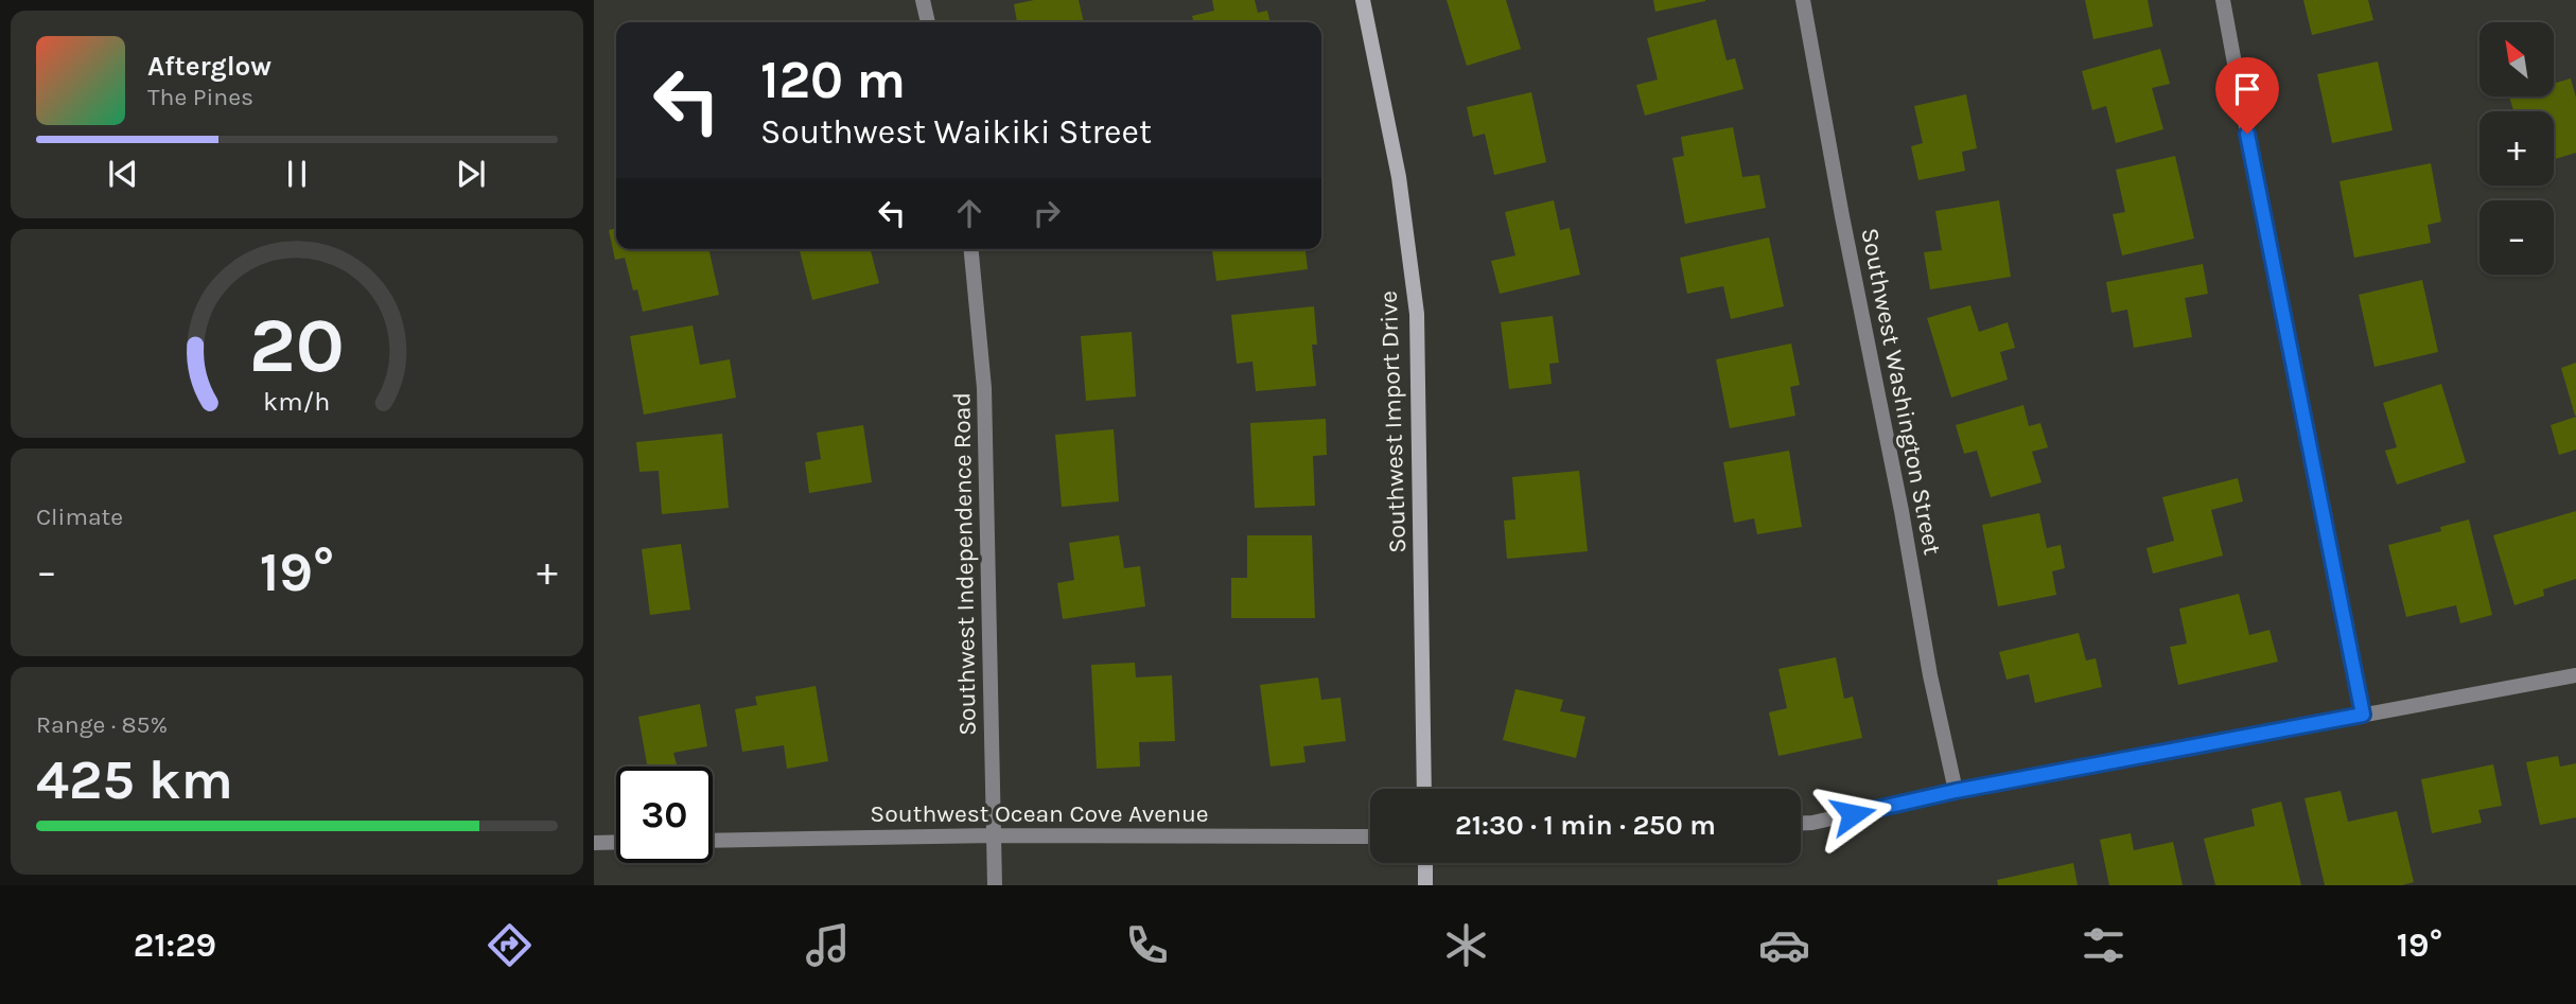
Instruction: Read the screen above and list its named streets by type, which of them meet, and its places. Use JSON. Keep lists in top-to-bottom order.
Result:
{
  "streets": {
    "street": [
      "Southwest Washington Street",
      "Southwest Import Drive",
      "Southwest Independence Road",
      "Southwest Ocean Cove Avenue"
    ]
  },
  "crossings": [
    ["Southwest Independence Road", "Southwest Ocean Cove Avenue"]
  ],
  "north": "top left",
  "page": {
    "map_buttons": ["+", "−"],
    "turn": ["120 m", "Southwest Waikiki Street"],
    "song": ["Afterglow", "The Pines"],
    "tile": [
      "Climate",
      ["Range · 85%", "425 km"]
    ],
    "heat": ["−", "19°", "+"],
    "limit": "30",
    "trip": "21:30 · 1 min · 250 m",
    "tabs": ["21:29", "19°"],
    "gauge": ["20", "km/h"]
  }
}
